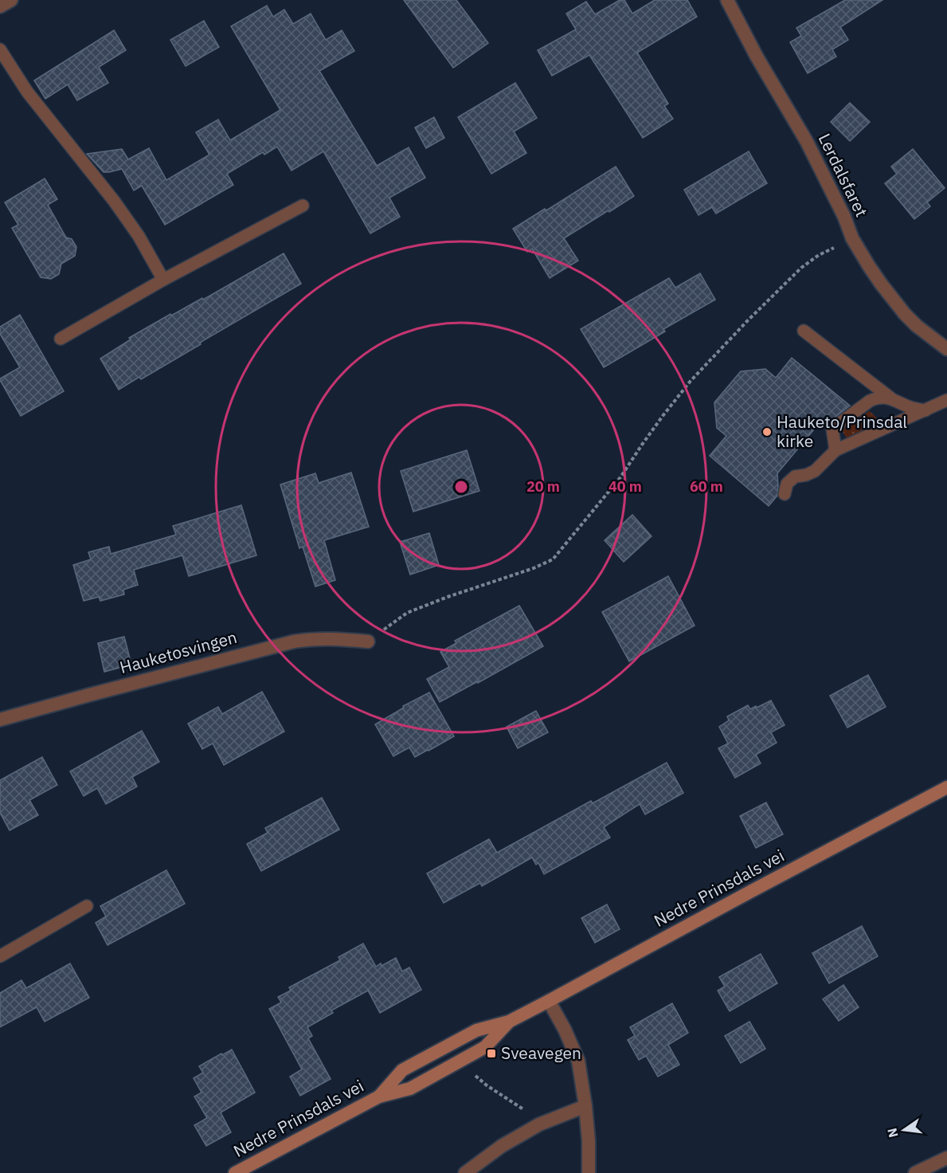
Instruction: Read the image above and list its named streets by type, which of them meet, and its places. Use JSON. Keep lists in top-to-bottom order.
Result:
{
  "streets": {
    "main road": ["Nedre Prinsdals vei"],
    "street": ["Lerdalsfaret", "Hauketosvingen"]
  },
  "places": {
    "other": ["Hauketo/Prinsdal kirke"],
    "transit": ["Sveavegen"]
  },
  "north": "left",
  "rings": ["20 m", "40 m", "60 m"]
}
